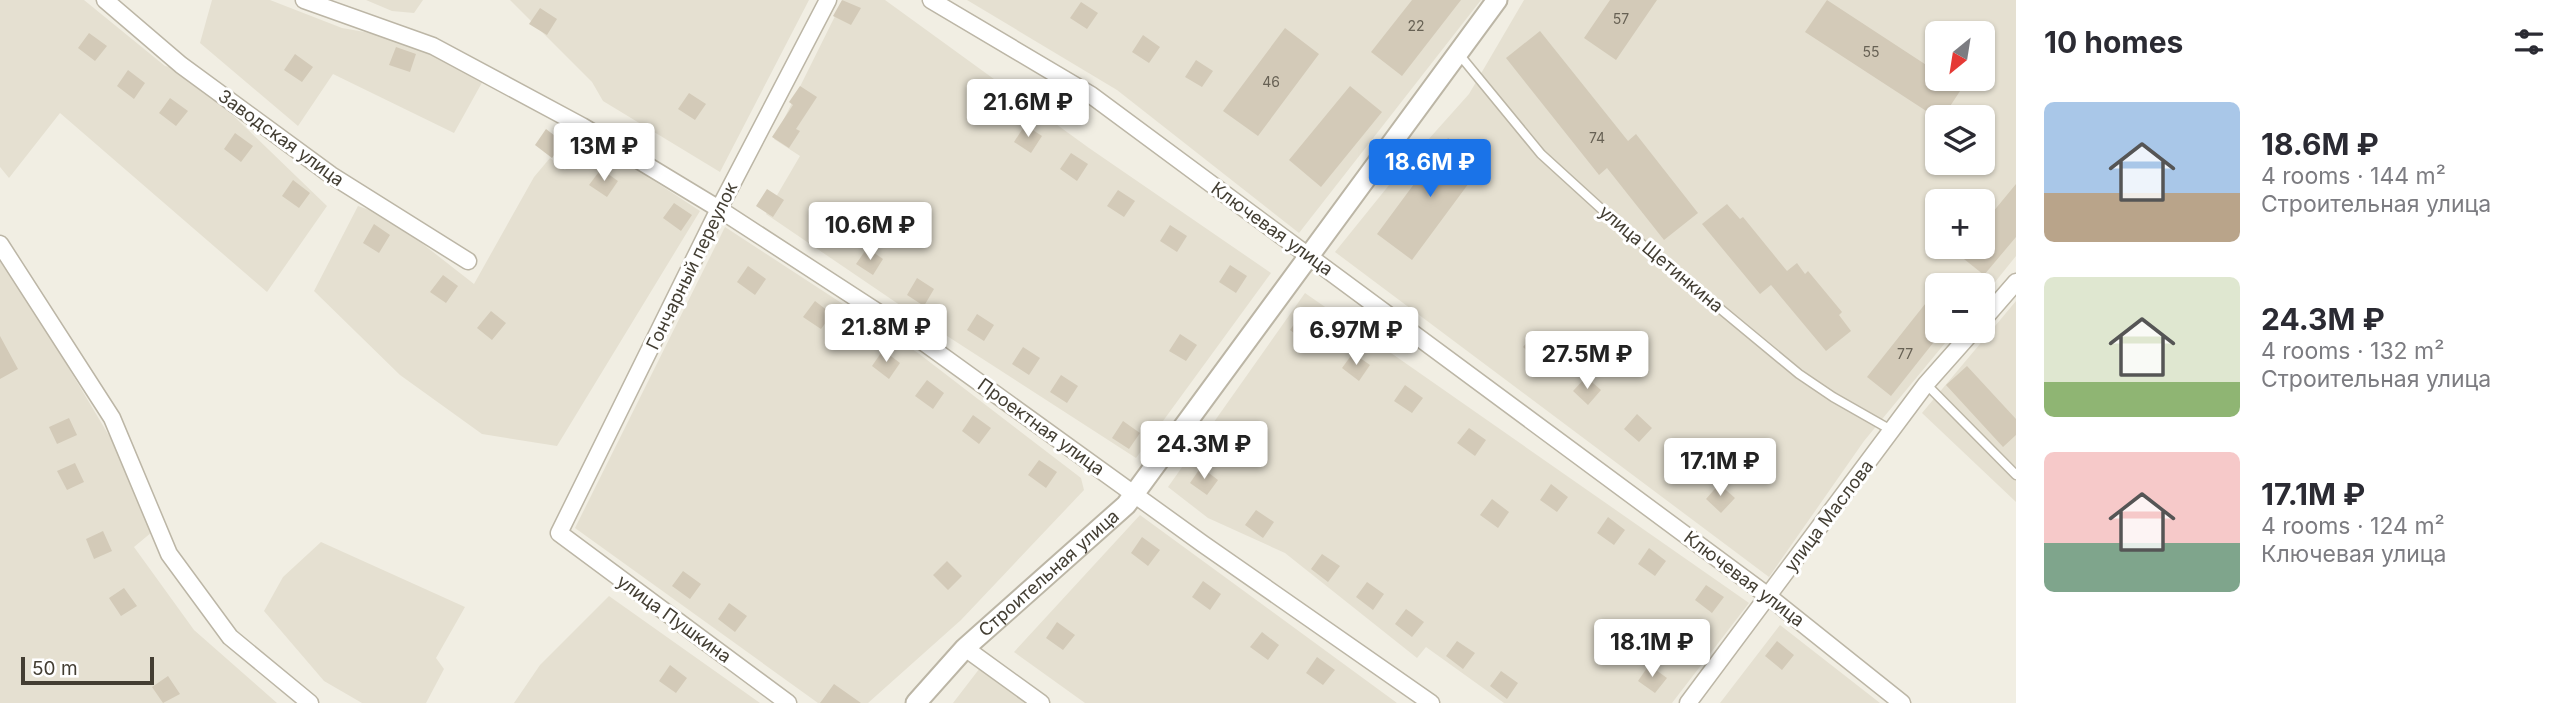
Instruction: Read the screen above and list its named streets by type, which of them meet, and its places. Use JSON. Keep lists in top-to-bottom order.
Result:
{
  "streets": {
    "street": [
      "Заводская улица",
      "Ключевая улица",
      "Гончарный переулок",
      "Проектная улица",
      "улица Маслова",
      "Строительная улица",
      "улица Пушкина"
    ],
    "lane": ["улица Щетинкина"]
  },
  "crossings": [
    ["Ключевая улица", "улица Маслова"],
    ["Ключевая улица", "Строительная улица"],
    ["улица Щетинкина", "улица Маслова"],
    ["улица Щетинкина", "Строительная улица"],
    ["Гончарный переулок", "Проектная улица"],
    ["Гончарный переулок", "улица Пушкина"],
    ["Проектная улица", "Строительная улица"]
  ],
  "house_numbers": [
    "57",
    "22",
    "55",
    "46",
    "74",
    "77"
  ],
  "scale_bar": "50 m",
  "north": "bottom left",
  "page": {
    "heading": "10 homes",
    "map_buttons": ["+", "−"],
    "price": [
      "21.6M ₽",
      "13M ₽",
      "18.6M ₽",
      "10.6M ₽",
      "21.8M ₽",
      "6.97M ₽",
      "27.5M ₽",
      "24.3M ₽",
      "17.1M ₽",
      "18.1M ₽"
    ],
    "list": [
      {
        "name": "18.6M ₽",
        "note": "4 rooms · 144 m² · Строительная улица"
      },
      {
        "name": "24.3M ₽",
        "note": "4 rooms · 132 m² · Строительная улица"
      },
      {
        "name": "17.1M ₽",
        "note": "4 rooms · 124 m² · Ключевая улица"
      }
    ],
    "scale": "50 m"
  }
}
